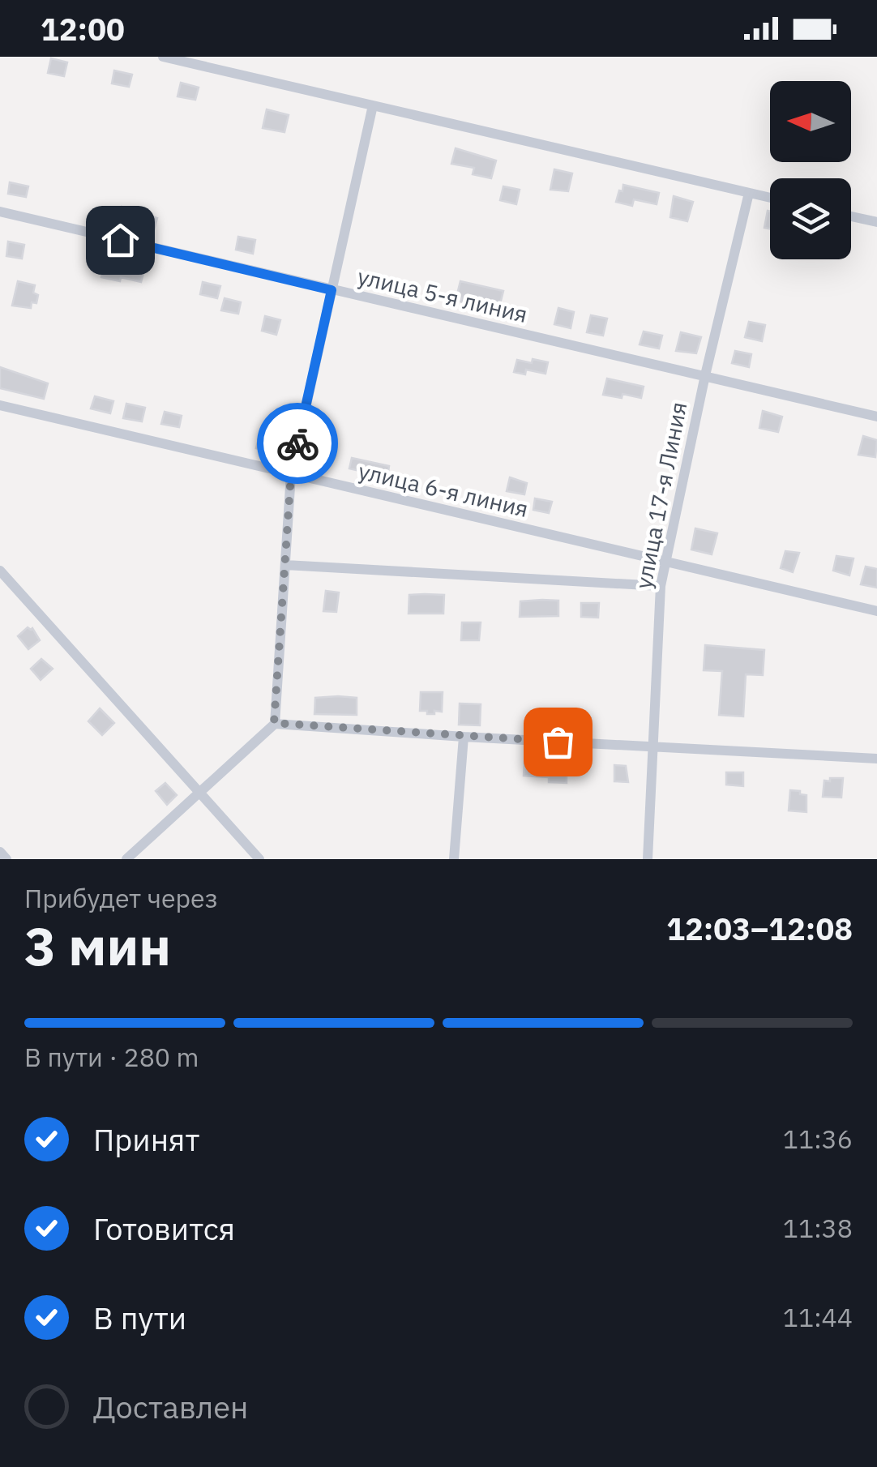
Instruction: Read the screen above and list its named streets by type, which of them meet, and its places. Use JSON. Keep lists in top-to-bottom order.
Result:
{
  "streets": {
    "street": ["улица 5-я линия", "улица 6-я линия", "улица 17-я Линия"]
  },
  "crossings": [
    ["улица 5-я линия", "улица 17-я Линия"],
    ["улица 6-я линия", "улица 17-я Линия"]
  ],
  "north": "left",
  "page": {
    "status": "12:00",
    "heading": ["3 мин", "Прибудет через", "12:03–12:08"],
    "bar": "В пути · 280 m",
    "list": [
      ["Принят", "11:36"],
      ["Готовится", "11:38"],
      ["В пути", "11:44"],
      "Доставлен"
    ]
  }
}
